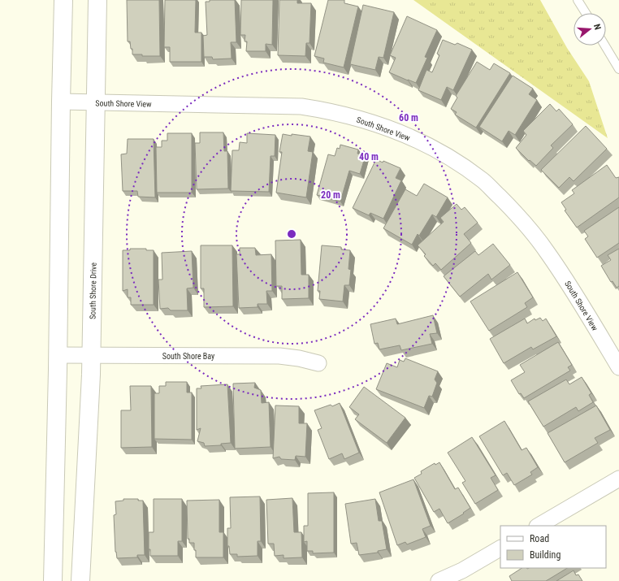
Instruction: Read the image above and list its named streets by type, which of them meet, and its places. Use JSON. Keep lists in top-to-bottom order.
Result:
{
  "streets": {
    "street": ["South Shore View", "South Shore Drive", "South Shore Bay"]
  },
  "crossings": [
    ["South Shore View", "South Shore Drive"],
    ["South Shore Drive", "South Shore Bay"]
  ],
  "legend": ["Road", "Building"],
  "north": "right",
  "rings": ["60 m", "40 m", "20 m"]
}
